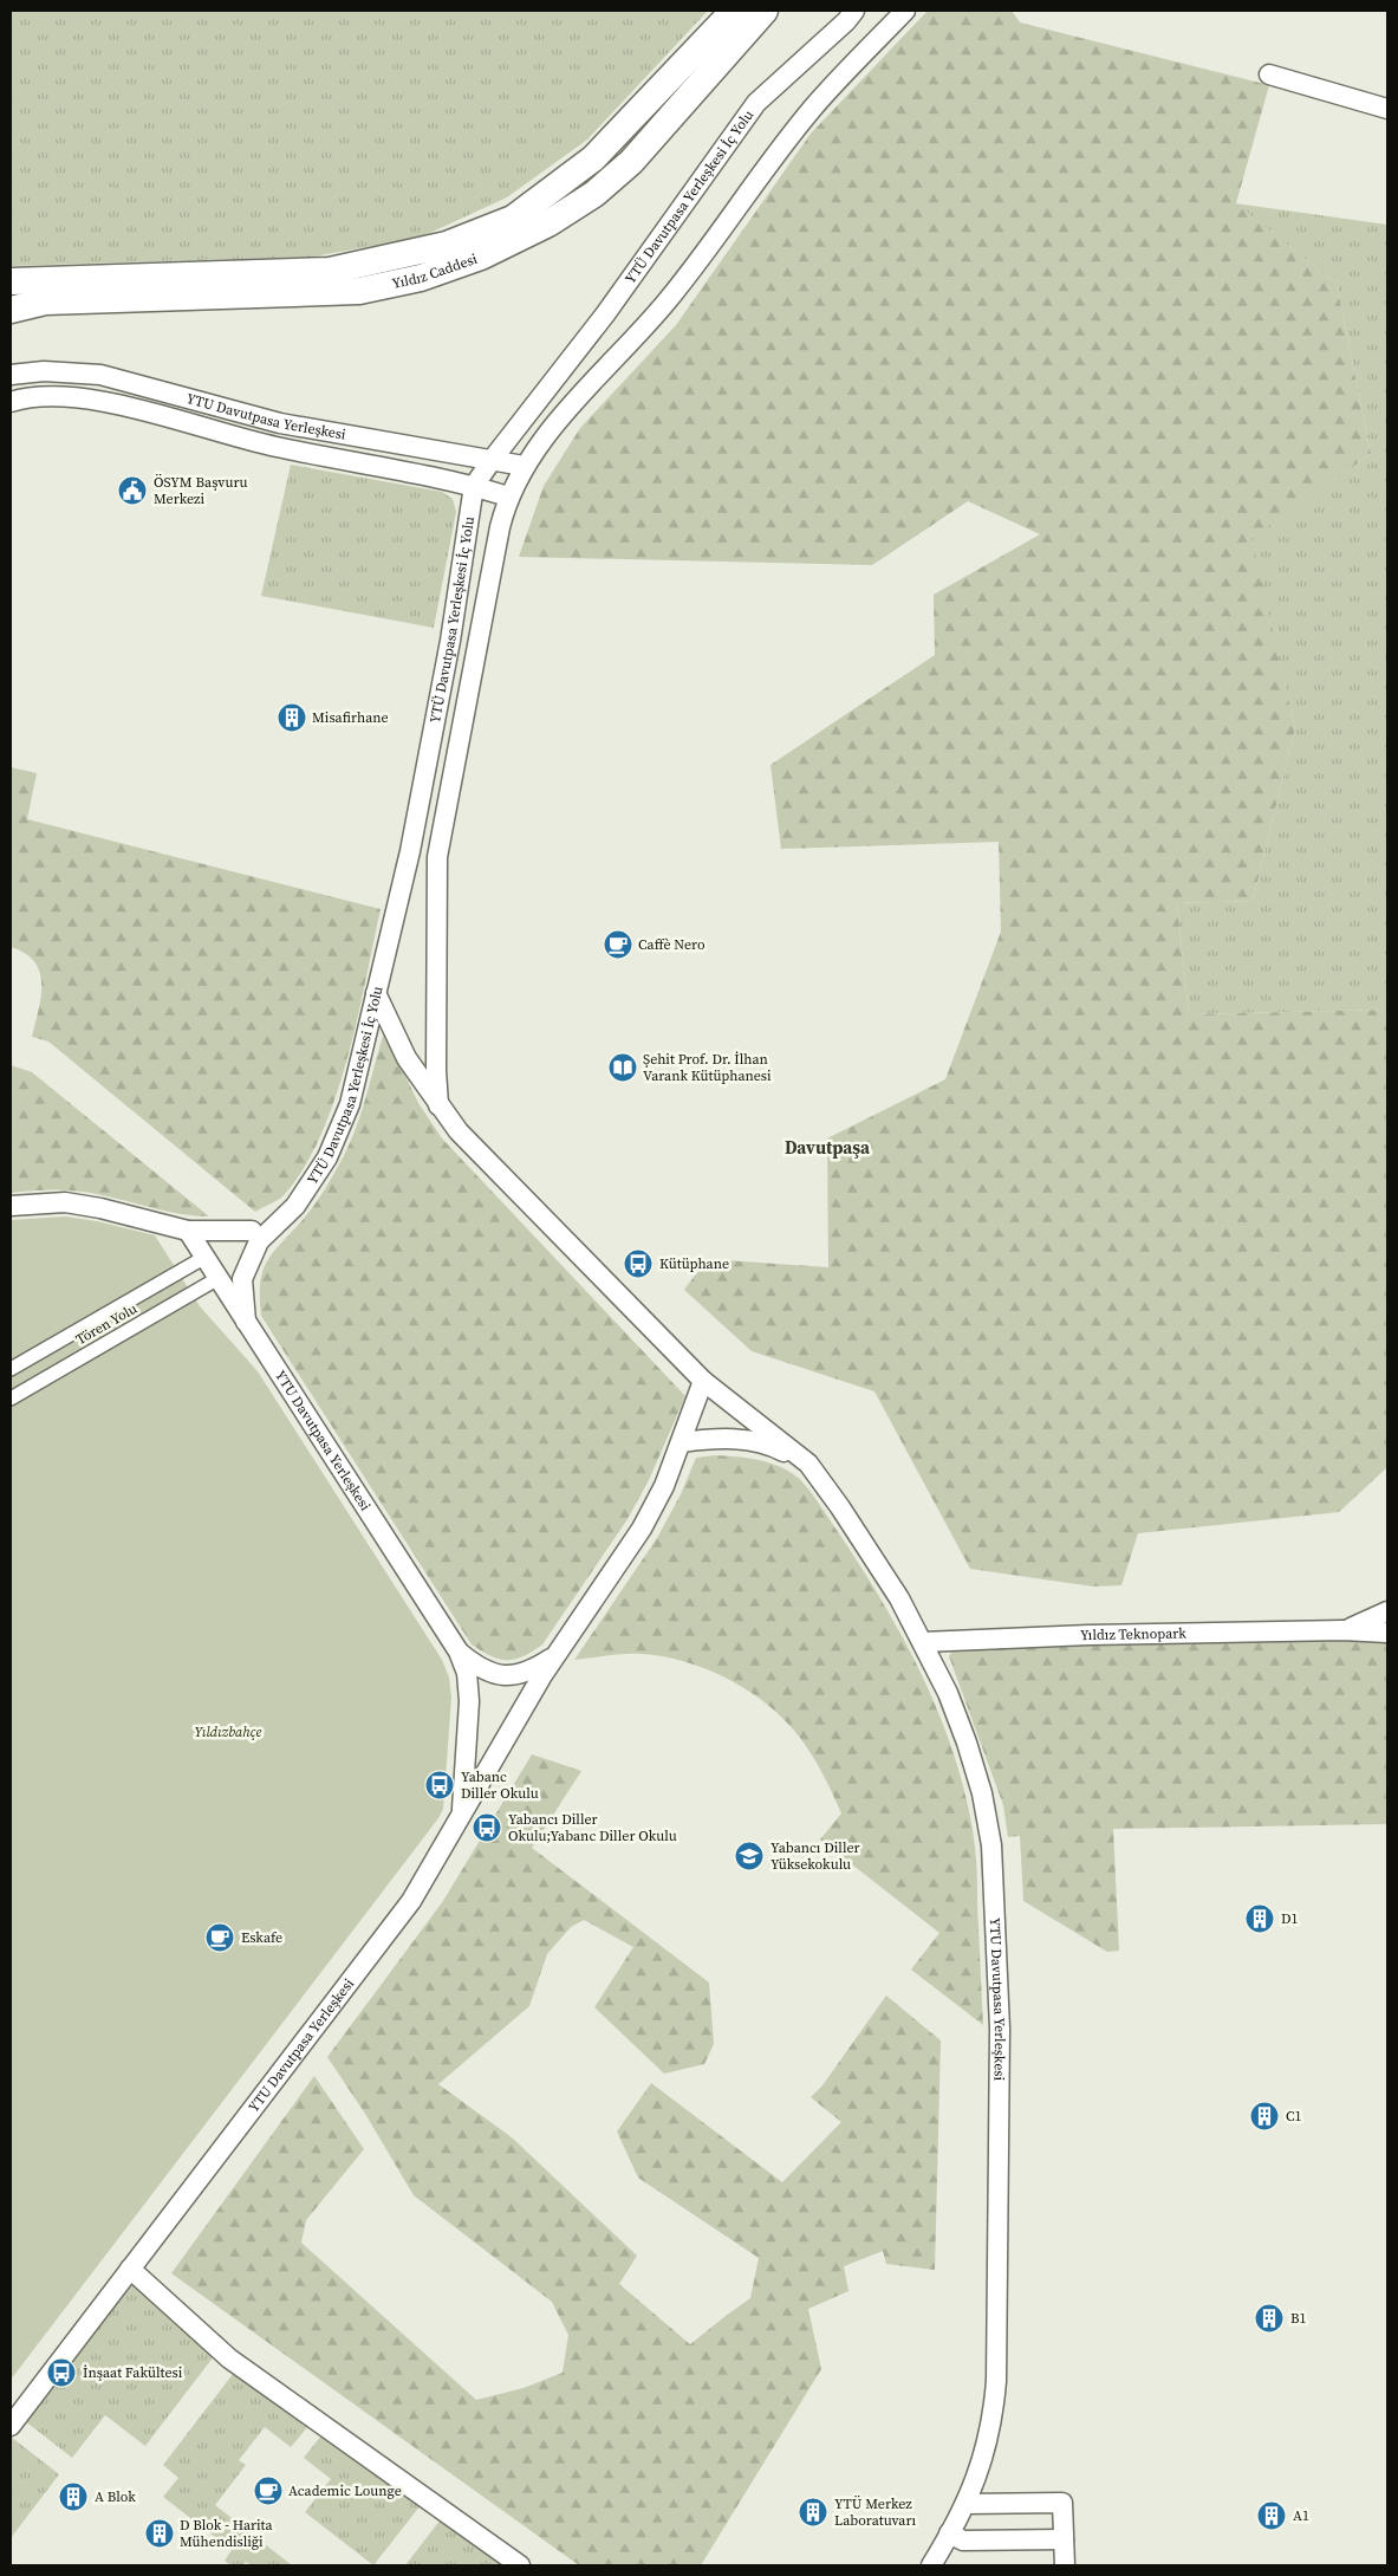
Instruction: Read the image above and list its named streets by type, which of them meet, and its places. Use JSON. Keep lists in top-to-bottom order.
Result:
{
  "streets": {
    "main road": ["Yıldız Caddesi"],
    "street": [
      "YTÜ Davutpasa Yerleşkesi İç Yolu",
      "YTU Davutpasa Yerleşkesi",
      "Tören Yolu",
      "Yıldız Teknopark"
    ]
  },
  "crossings": [
    ["YTÜ Davutpasa Yerleşkesi İç Yolu", "YTU Davutpasa Yerleşkesi"],
    ["YTU Davutpasa Yerleşkesi", "Tören Yolu"],
    ["YTU Davutpasa Yerleşkesi", "Yıldız Teknopark"]
  ],
  "districts": ["Davutpaşa"],
  "parks": ["Yıldızbahçe"],
  "places": {
    "public building": ["ÖSYM Başvuru Merkezi"],
    "building": [
      "Misafirhane",
      "D1",
      "C1",
      "B1",
      "A Blok",
      "YTÜ Merkez Laboratuvarı",
      "A1",
      "D Blok - Harita Mühendisliği"
    ],
    "cafe": ["Caffè Nero", "Eskafe", "Academic Lounge"],
    "library": ["Şehit Prof. Dr. İlhan Varank Kütüphanesi"],
    "bus stop": [
      "Kütüphane",
      "Yabanc Diller Okulu",
      "Yabancı Diller Okulu;Yabanc Diller Okulu",
      "İnşaat Fakültesi"
    ],
    "school or university": ["Yabancı Diller Yüksekokulu"]
  }
}
